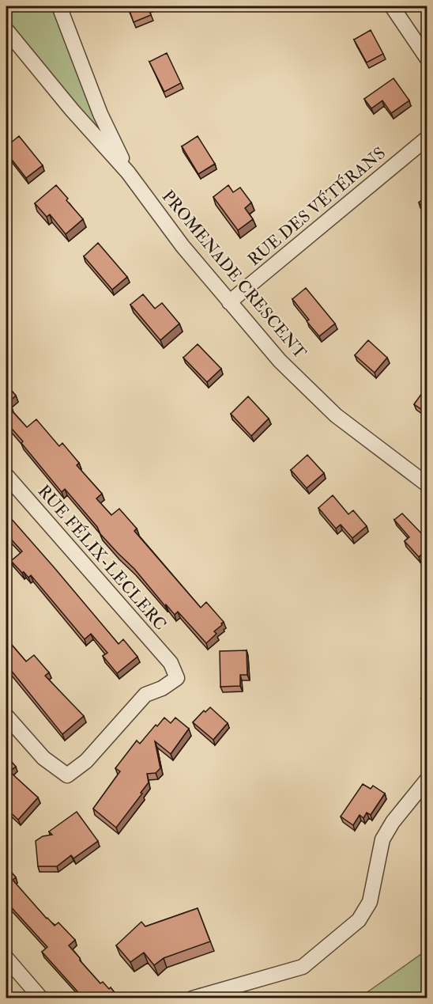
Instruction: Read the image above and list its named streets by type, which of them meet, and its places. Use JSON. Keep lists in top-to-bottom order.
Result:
{
  "streets": {
    "street": ["RUE DES VÉTÉRANS", "PROMENADE CRESCENT", "RUE FÉLIX-LECLERC"]
  },
  "crossings": [
    ["RUE DES VÉTÉRANS", "PROMENADE CRESCENT"]
  ]
}
